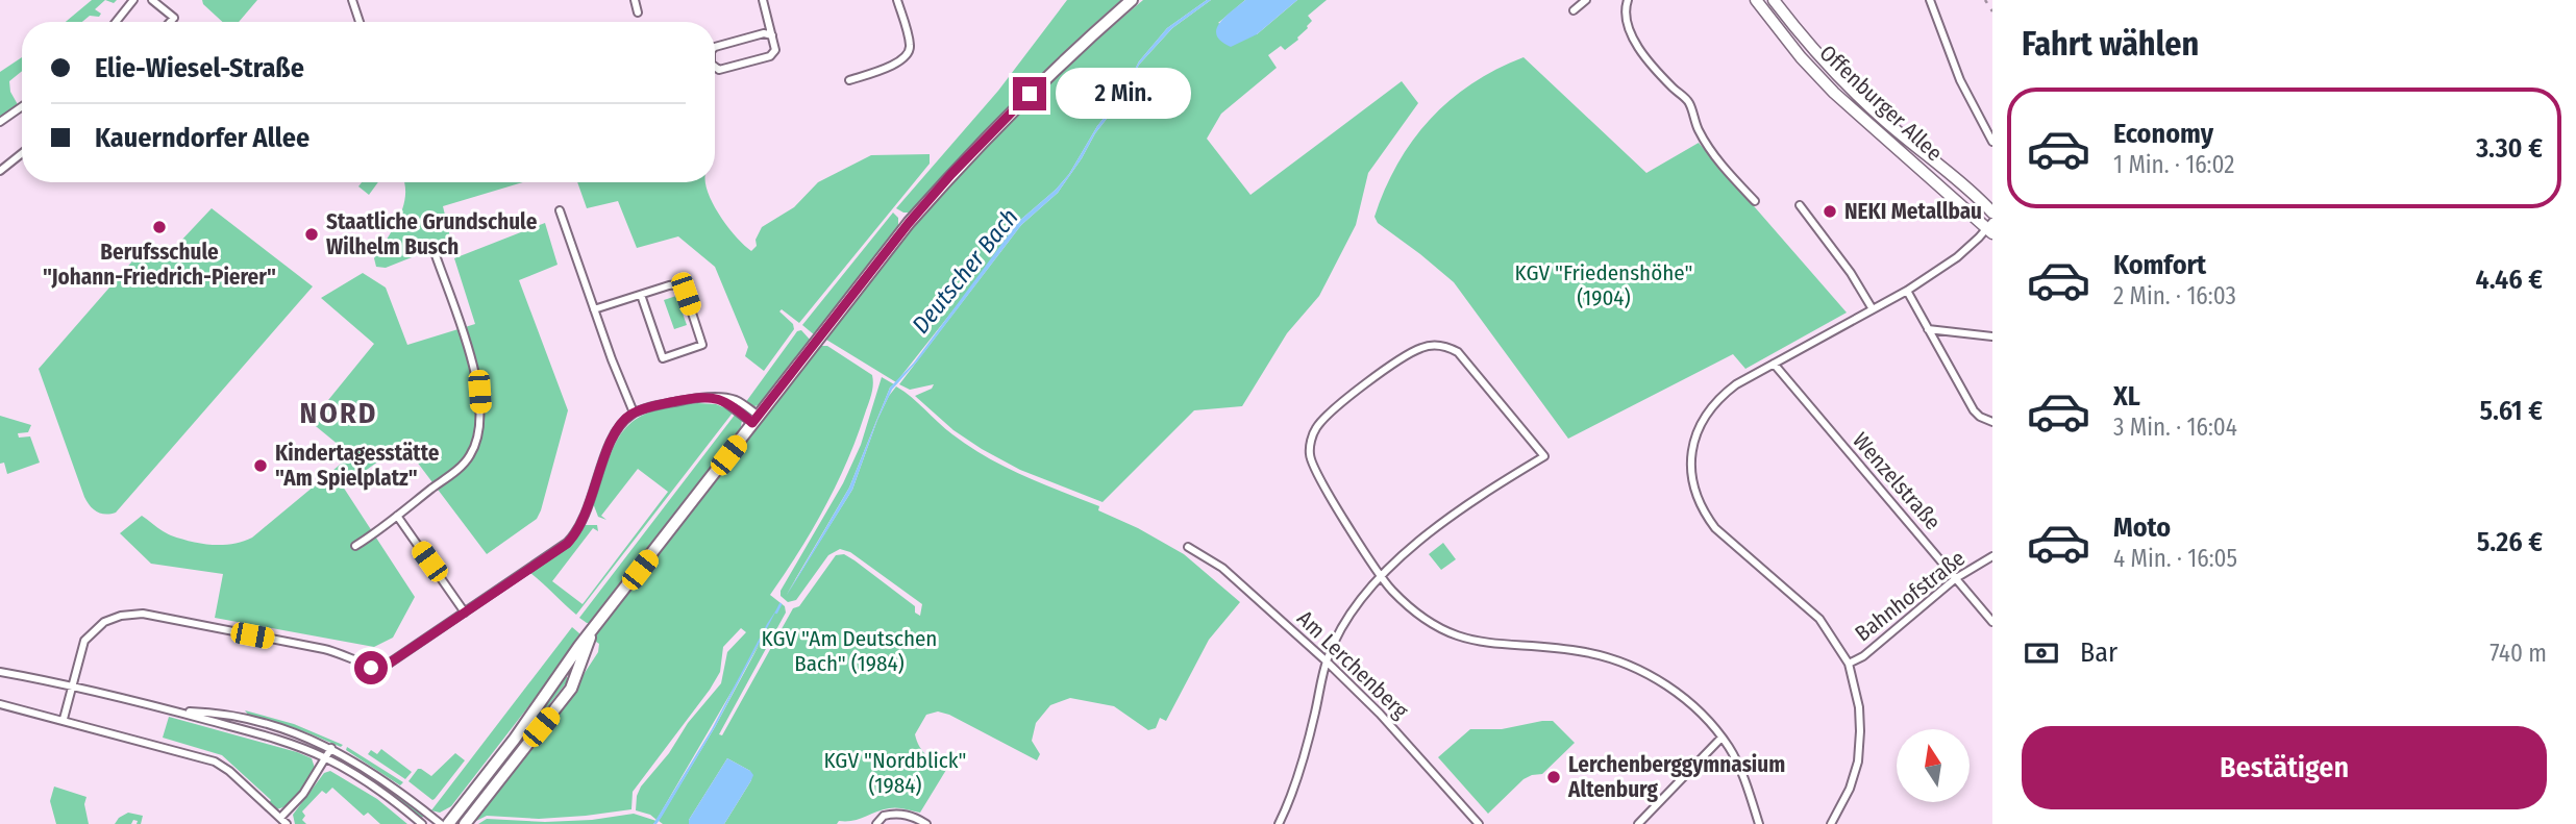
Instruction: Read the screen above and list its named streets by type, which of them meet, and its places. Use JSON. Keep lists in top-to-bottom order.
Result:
{
  "streets": {
    "street": [
      "Offenburger Allee",
      "Wenzelstraße",
      "Bahnhofstraße",
      "Am Lerchenberg"
    ]
  },
  "crossings": [
    ["Wenzelstraße", "Bahnhofstraße"]
  ],
  "districts": ["NORD"],
  "water": ["Deutscher Bach"],
  "parks": ["KGV \"Friedenshöhe\" (1904)", "KGV \"Am Deutschen Bach\" (1984)", "KGV \"Nordblick\" (1984)"],
  "places": [
    "NEKI Metallbau",
    "Berufsschule \"Johann-Friedrich-Pierer\"",
    "Staatliche Grundschule Wilhelm Busch",
    "Kindertagesstätte \"Am Spielplatz\"",
    "Lerchenberggymnasium Altenburg"
  ],
  "north": "top",
  "page": {
    "heading": "Fahrt wählen",
    "banner": ["Elie-Wiesel-Straße", "Kauerndorfer Allee"],
    "bubble": "2 Min.",
    "list": [
      {
        "name": "Economy",
        "note": "1 Min. · 16:02",
        "value": "3.30 €"
      },
      {
        "name": "Komfort",
        "note": "2 Min. · 16:03",
        "value": "4.46 €"
      },
      {
        "name": "XL",
        "note": "3 Min. · 16:04",
        "value": "5.61 €"
      },
      {
        "name": "Moto",
        "note": "4 Min. · 16:05",
        "value": "5.26 €"
      }
    ],
    "pay": ["Bar", "740 m"],
    "buttons": "Bestätigen"
  }
}
